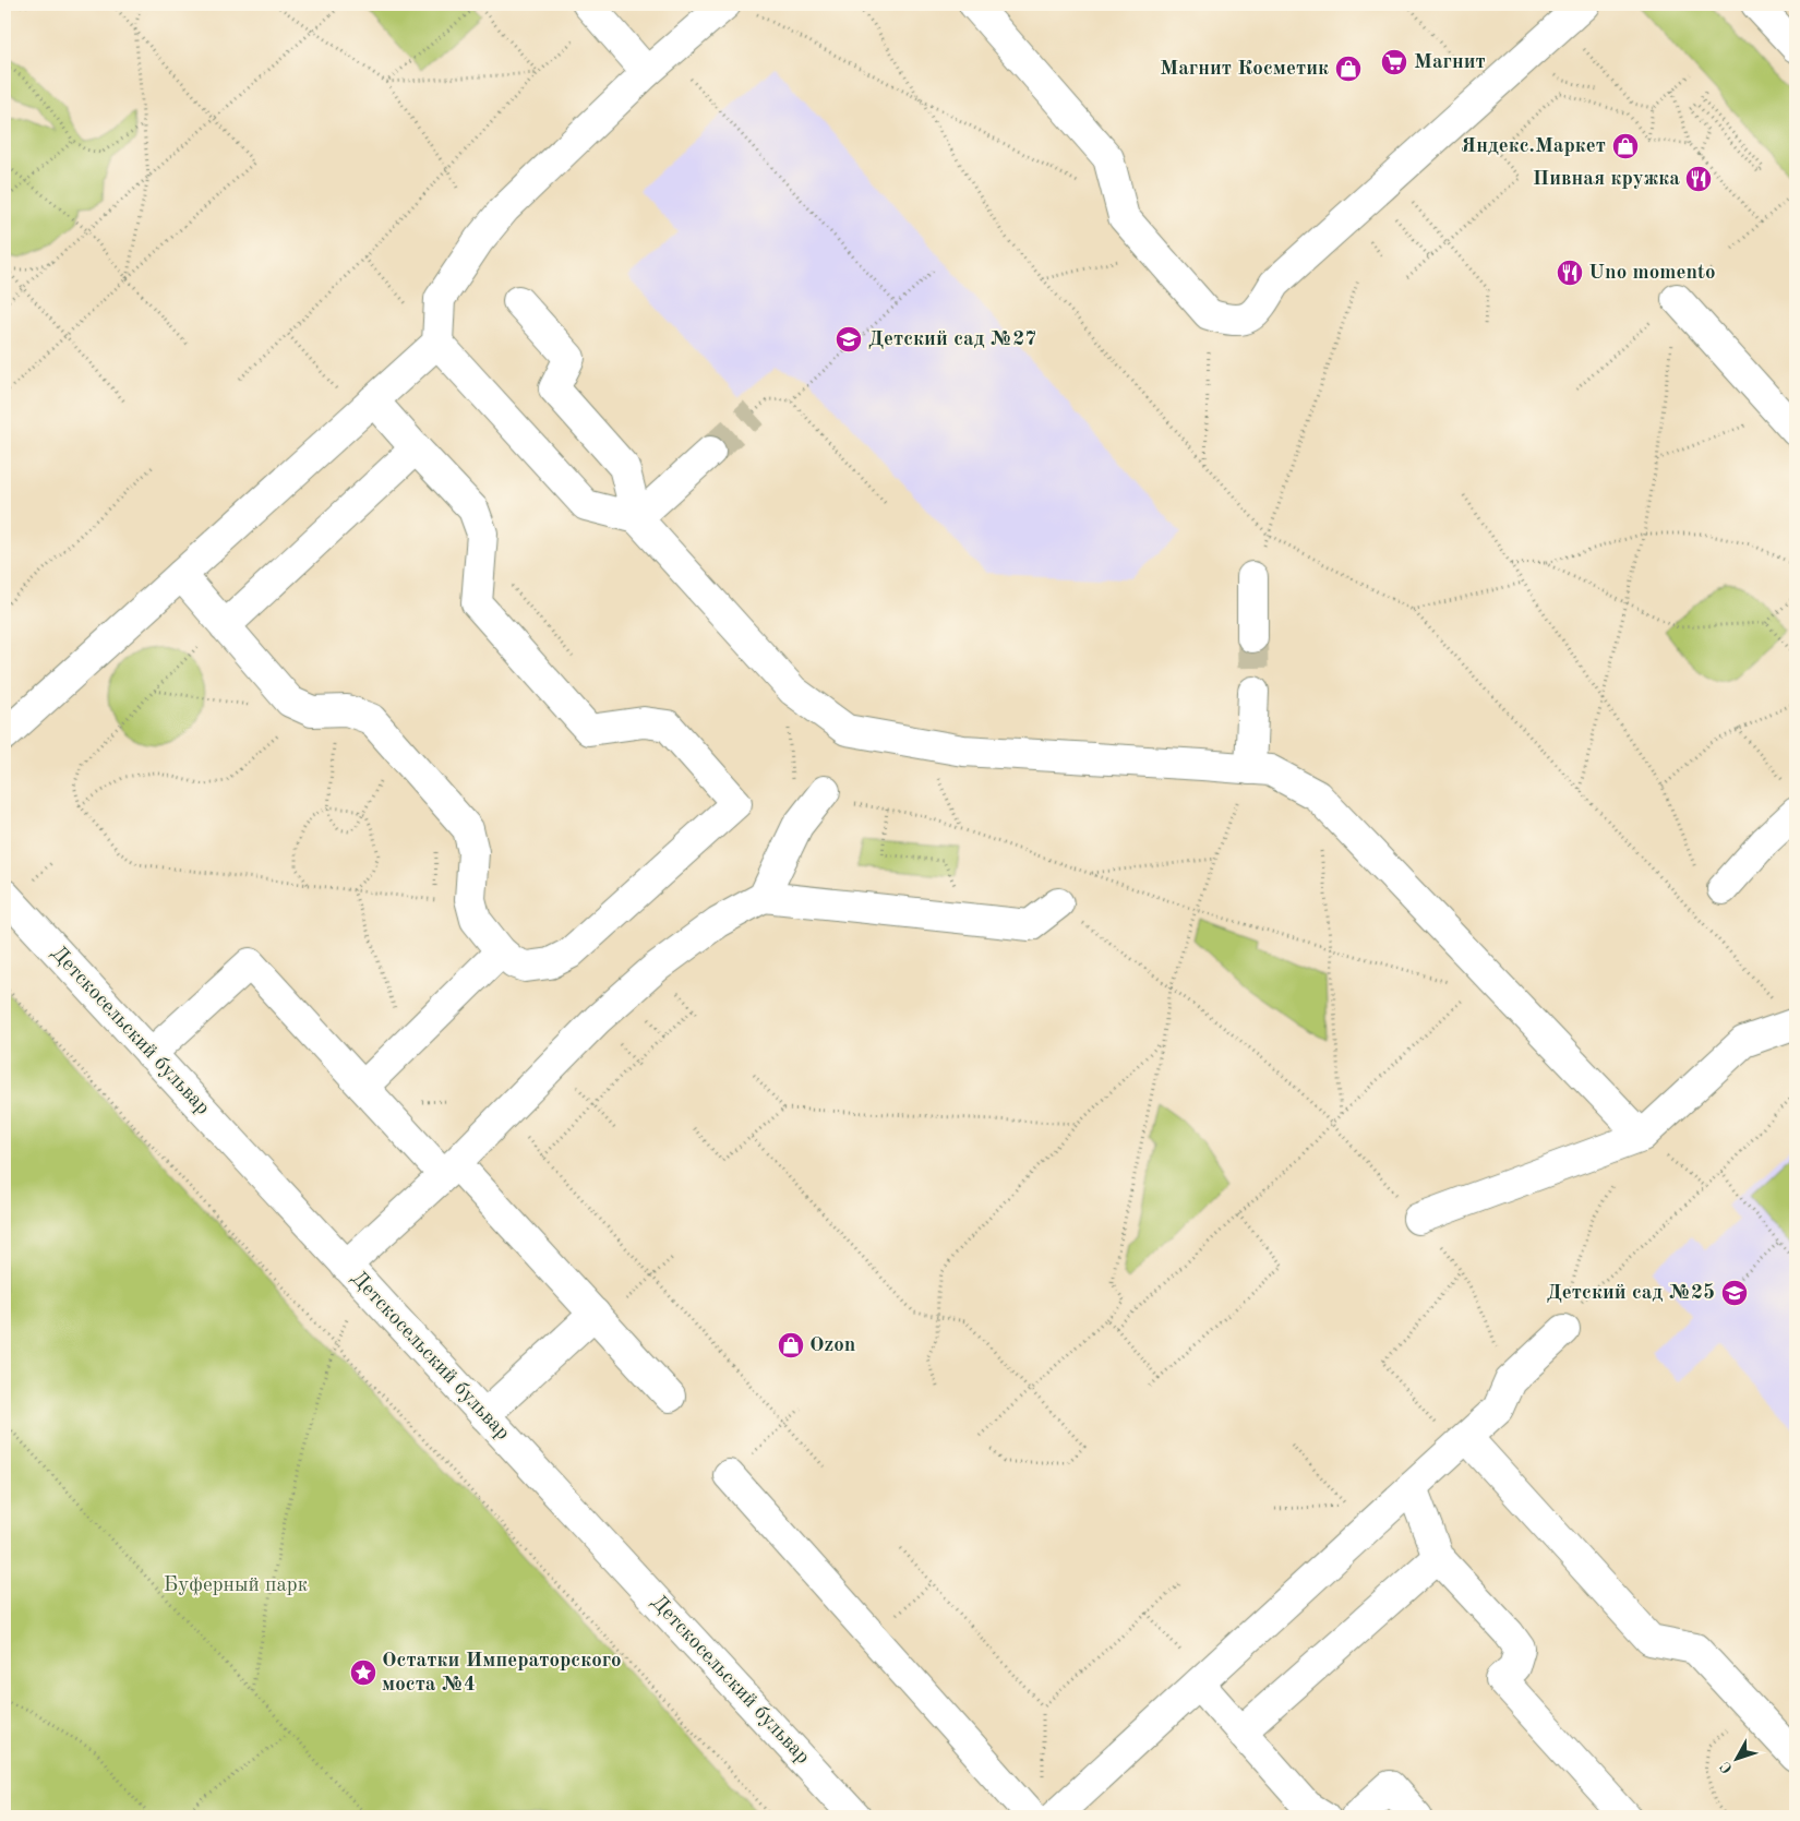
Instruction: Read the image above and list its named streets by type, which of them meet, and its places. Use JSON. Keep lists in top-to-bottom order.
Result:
{
  "streets": {
    "street": ["Детскосельский бульвар"]
  },
  "parks": ["Буферный парк"],
  "places": {
    "supermarket": ["Магнит"],
    "shop": ["Магнит Косметик", "Яндекс.Маркет", "Ozon"],
    "restaurant": ["Пивная кружка", "Uno momento"],
    "school or university": ["Детский сад №27", "Детский сад №25"],
    "place": ["Остатки Императорского моста №4"]
  },
  "north": "bottom left"
}
